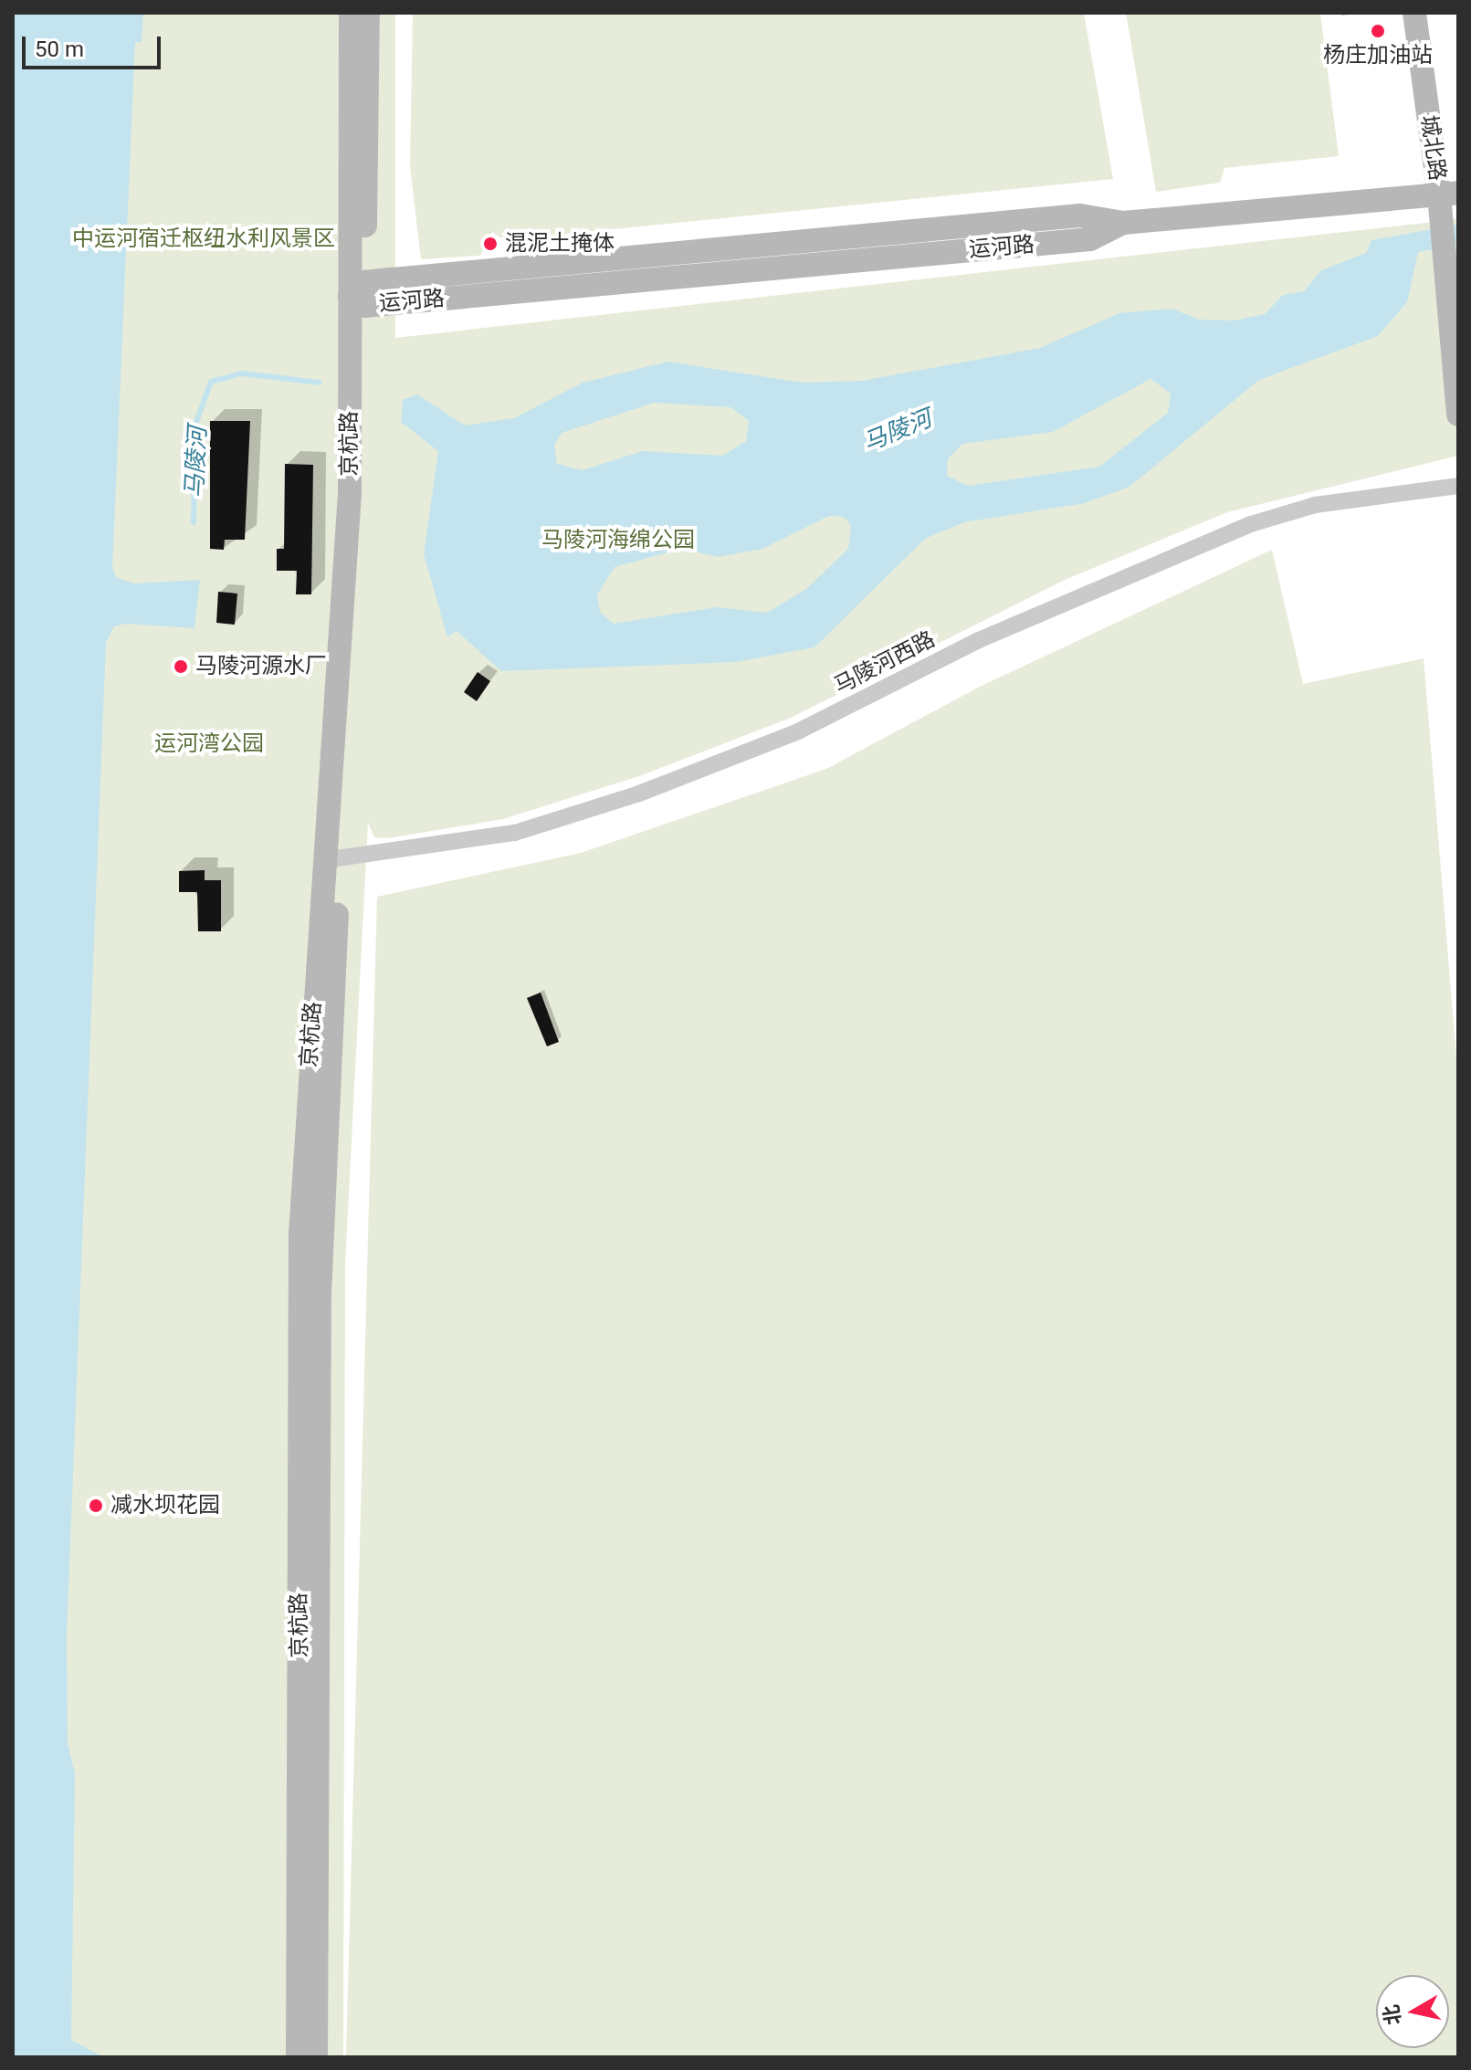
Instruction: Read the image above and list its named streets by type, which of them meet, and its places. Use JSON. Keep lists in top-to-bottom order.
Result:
{
  "streets": {
    "street": [
      "城北路",
      "运河路",
      "京杭路",
      "马陵河西路"
    ]
  },
  "crossings": [
    ["城北路", "运河路"],
    ["运河路", "京杭路"],
    ["京杭路", "马陵河西路"]
  ],
  "water": ["马陵河"],
  "parks": ["中运河宿迁枢纽水利风景区", "马陵河海绵公园", "运河湾公园"],
  "places": [
    "杨庄加油站",
    "混泥土掩体",
    "马陵河源水厂",
    "减水坝花园"
  ],
  "scale_bar": "50 m",
  "north": "left"
}
